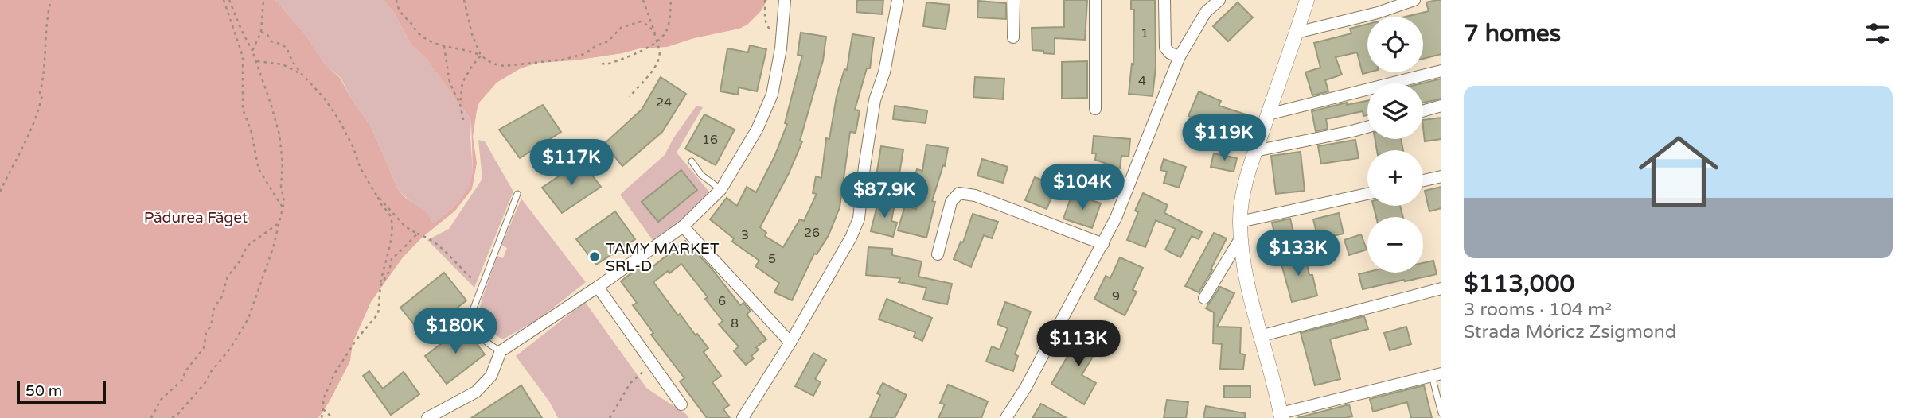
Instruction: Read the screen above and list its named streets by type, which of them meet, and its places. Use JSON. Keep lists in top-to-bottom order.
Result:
{
  "parks": ["Pădurea Făget"],
  "places": ["TAMY MARKET SRL-D"],
  "house_numbers": [
    "1",
    "4",
    "24",
    "16",
    "26",
    "3",
    "5",
    "9",
    "6",
    "8"
  ],
  "scale_bar": "50 m",
  "page": {
    "heading": "7 homes",
    "map_buttons": ["+", "−"],
    "list": [
      {
        "name": "$113,000",
        "note": "3 rooms · 104 m² · Strada Móricz Zsigmond"
      }
    ],
    "price": [
      "$119K",
      "$117K",
      "$104K",
      "$87.9K",
      "$133K",
      "$180K",
      "$113K"
    ],
    "scale": "50 m"
  }
}
